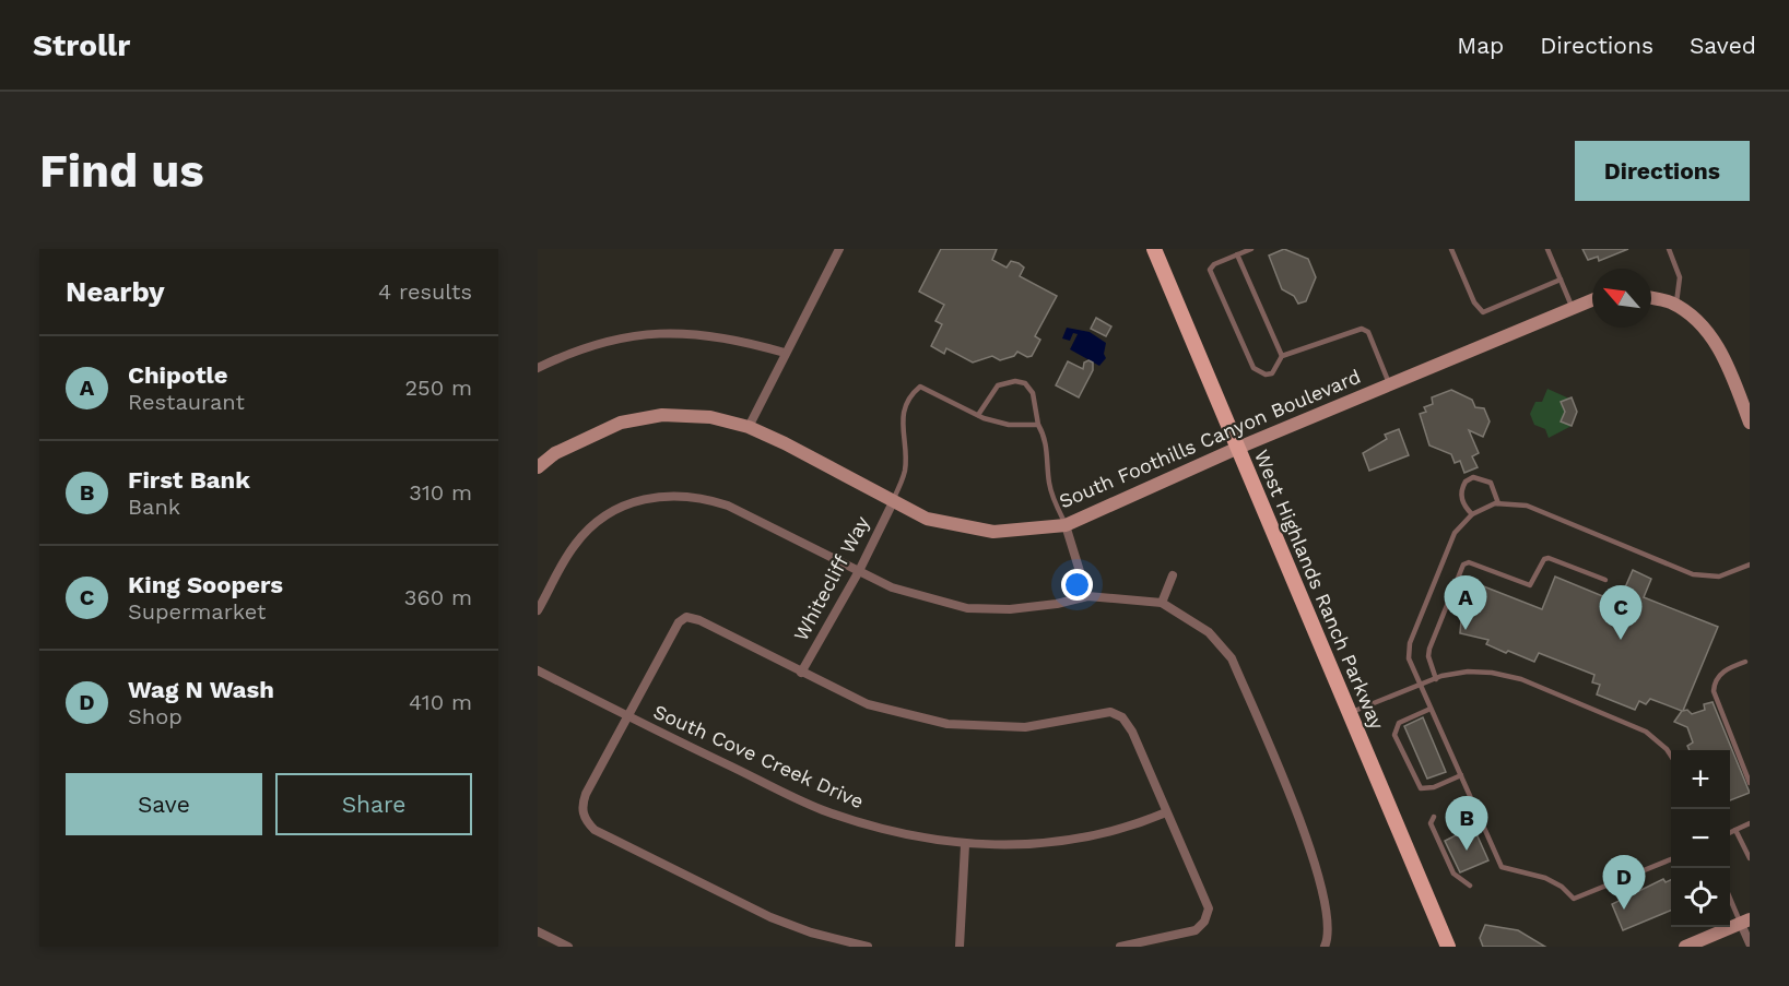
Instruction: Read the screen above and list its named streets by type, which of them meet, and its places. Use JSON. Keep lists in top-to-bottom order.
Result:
{
  "streets": {
    "main road": ["West Highlands Ranch Parkway"],
    "street": ["South Foothills Canyon Boulevard", "Whitecliff Way", "South Cove Creek Drive"]
  },
  "crossings": [
    ["South Foothills Canyon Boulevard", "Whitecliff Way"],
    ["South Foothills Canyon Boulevard", "West Highlands Ranch Parkway"]
  ],
  "north": "top left",
  "page": {
    "header": "Strollr",
    "nav": ["Map", "Directions", "Saved"],
    "buttons": [
      "Directions",
      ["Save", "Share"]
    ],
    "title": "Find us",
    "heading": ["Nearby", "4 results"],
    "list": [
      {
        "mark": "A",
        "name": "Chipotle",
        "note": "Restaurant",
        "value": "250 m"
      },
      {
        "mark": "B",
        "name": "First Bank",
        "note": "Bank",
        "value": "310 m"
      },
      {
        "mark": "C",
        "name": "King Soopers",
        "note": "Supermarket",
        "value": "360 m"
      },
      {
        "mark": "D",
        "name": "Wag N Wash",
        "note": "Shop",
        "value": "410 m"
      }
    ],
    "pins": [
      "A",
      "C",
      "B",
      "D"
    ],
    "map_buttons": ["+", "−"]
  }
}
